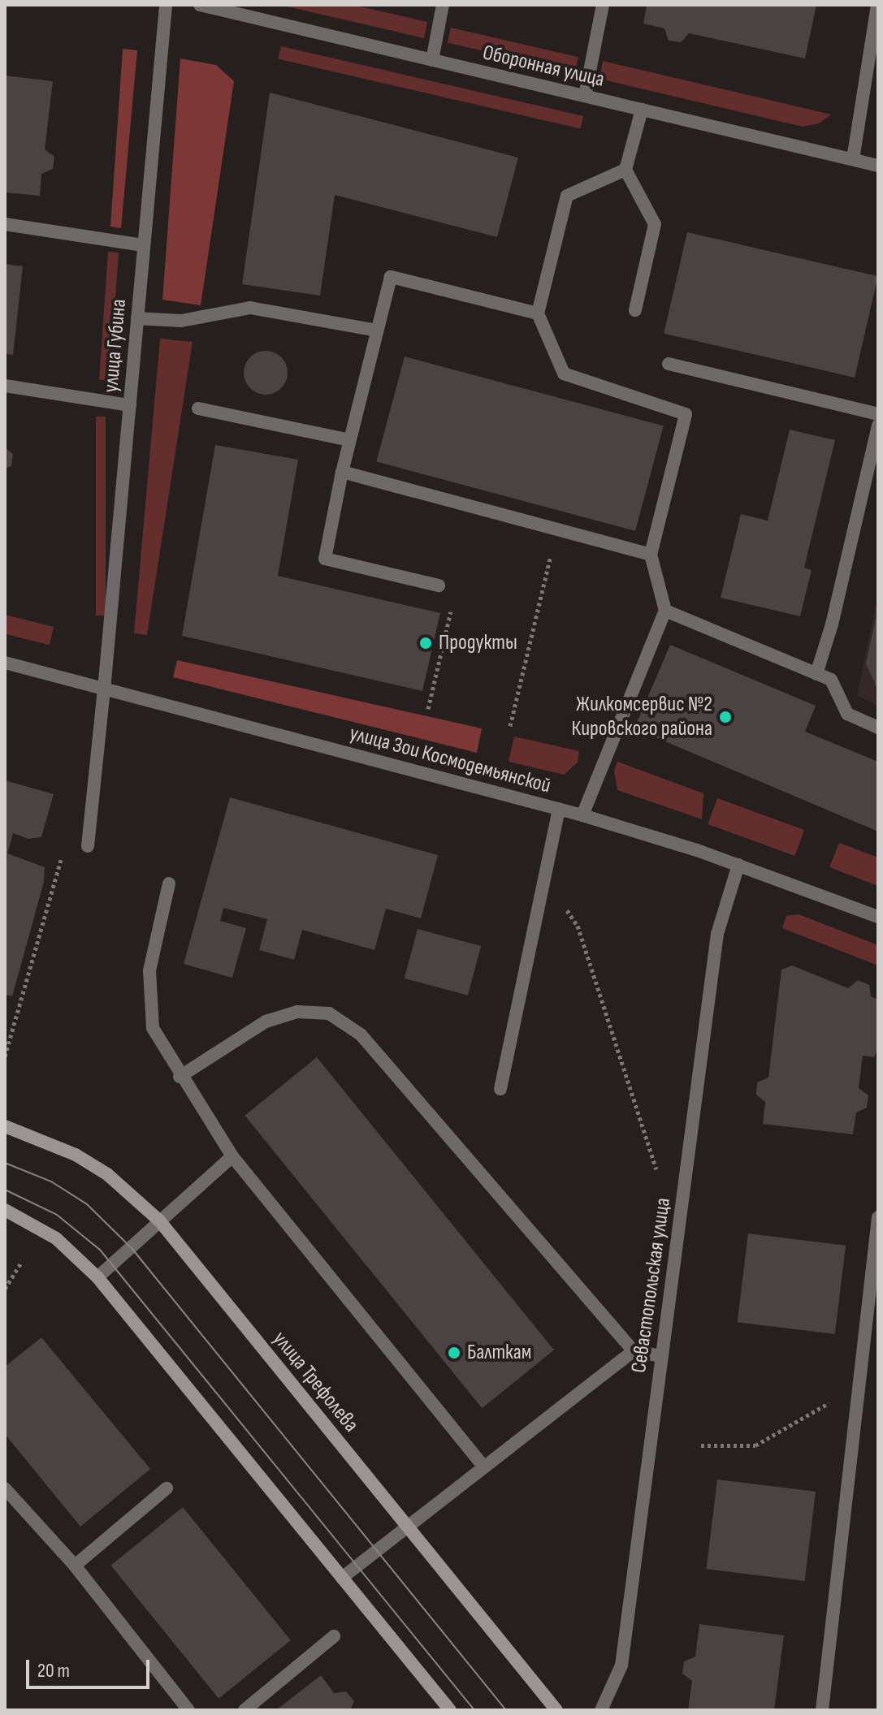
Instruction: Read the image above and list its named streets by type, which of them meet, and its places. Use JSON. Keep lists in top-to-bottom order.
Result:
{
  "streets": {
    "street": [
      "Оборонная улица",
      "улица Губина",
      "улица Зои Космодемьянской",
      "Севастопольская улица",
      "улица Трефолева"
    ]
  },
  "crossings": [
    ["улица Губина", "улица Зои Космодемьянской"],
    ["улица Зои Космодемьянской", "Севастопольская улица"]
  ],
  "places": ["Продукты", "Жилкомсервис №2 Кировского района", "Балткам"],
  "scale_bar": "20 m"
}
